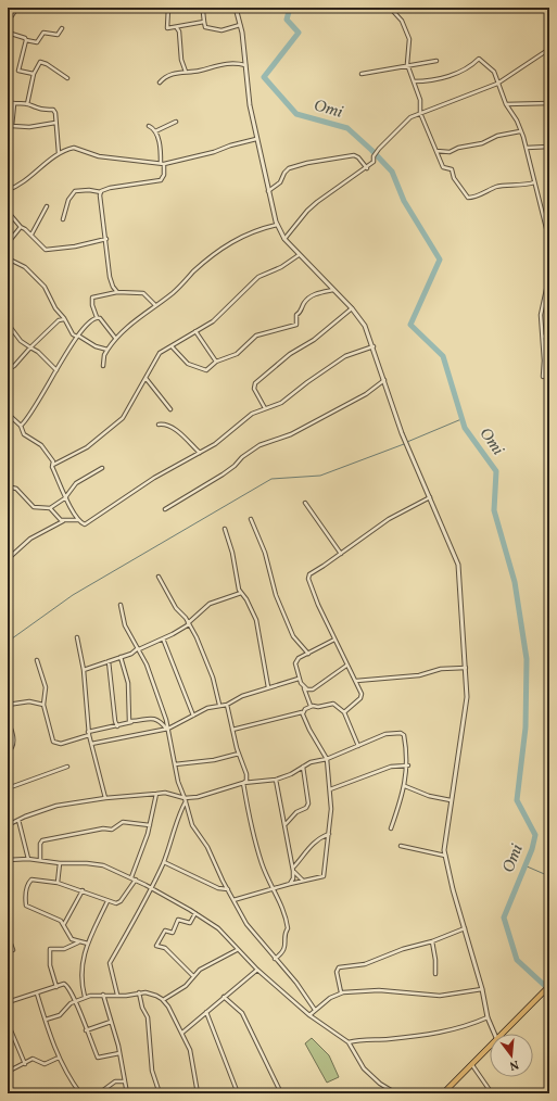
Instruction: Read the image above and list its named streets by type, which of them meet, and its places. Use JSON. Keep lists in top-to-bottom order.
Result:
{
  "water": ["Omi"],
  "north": "bottom"
}
